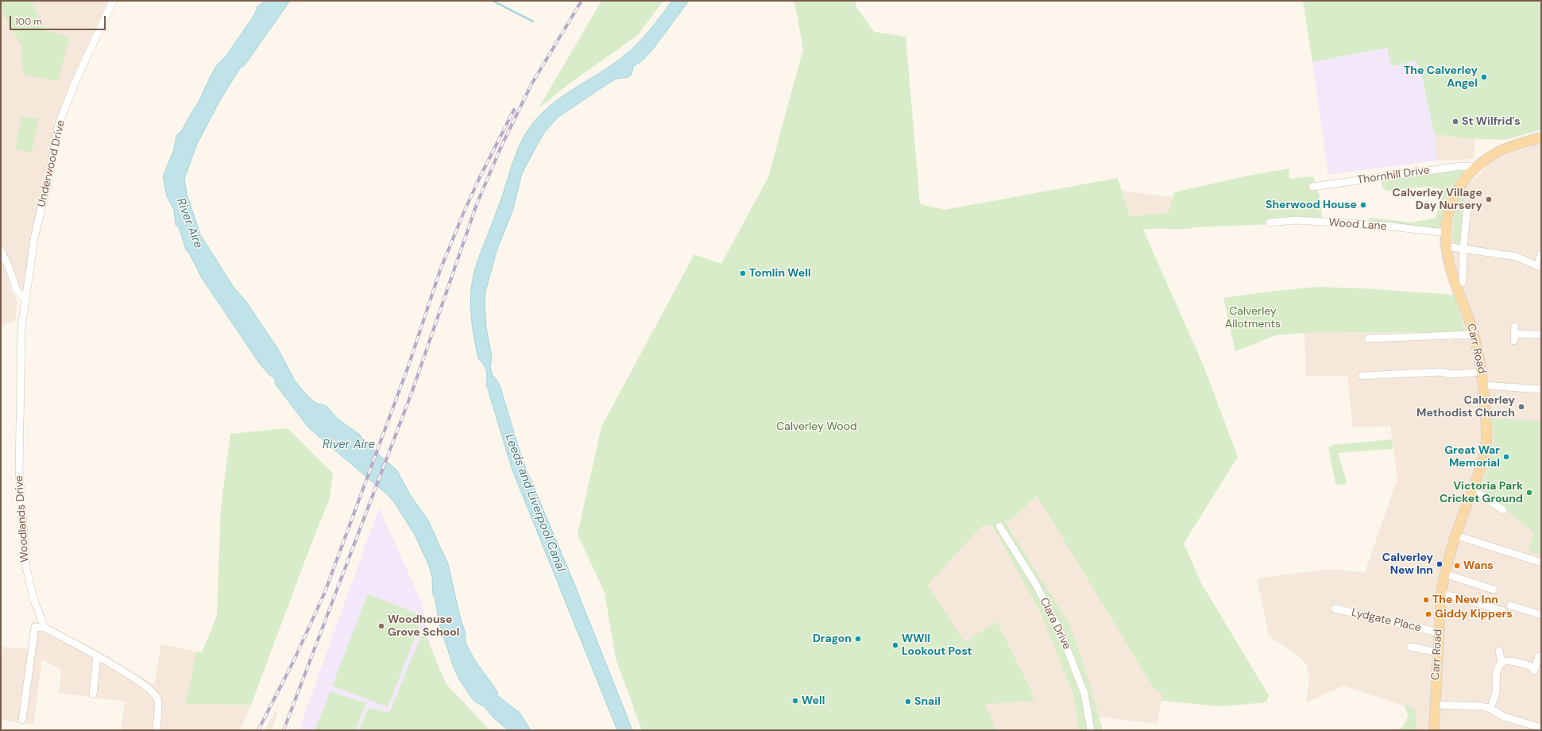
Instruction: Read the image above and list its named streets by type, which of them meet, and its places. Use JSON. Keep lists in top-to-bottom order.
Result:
{
  "streets": {
    "main road": ["Carr Road"],
    "street": [
      "Underwood Drive",
      "Thornhill Drive",
      "Wood Lane",
      "Woodlands Drive",
      "Lydgate Place",
      "Clara Drive"
    ]
  },
  "crossings": [
    ["Underwood Drive", "Woodlands Drive"],
    ["Thornhill Drive", "Carr Road"],
    ["Wood Lane", "Carr Road"],
    ["Carr Road", "Lydgate Place"]
  ],
  "water": ["River Aire", "Leeds and Liverpool Canal"],
  "parks": ["Calverley Allotments", "Calverley Wood"],
  "places": [
    "The Calverley Angel",
    "St Wilfrid's",
    "Calverley Village Day Nursery",
    "Sherwood House",
    "Tomlin Well",
    "Calverley Methodist Church",
    "Great War Memorial",
    "Victoria Park Cricket Ground",
    "Calverley New Inn",
    "Wans",
    "The New Inn",
    "Giddy Kippers",
    "Woodhouse Grove School",
    "Dragon",
    "WWII Lookout Post",
    "Well",
    "Snail"
  ],
  "scale_bar": "100 m"
}
